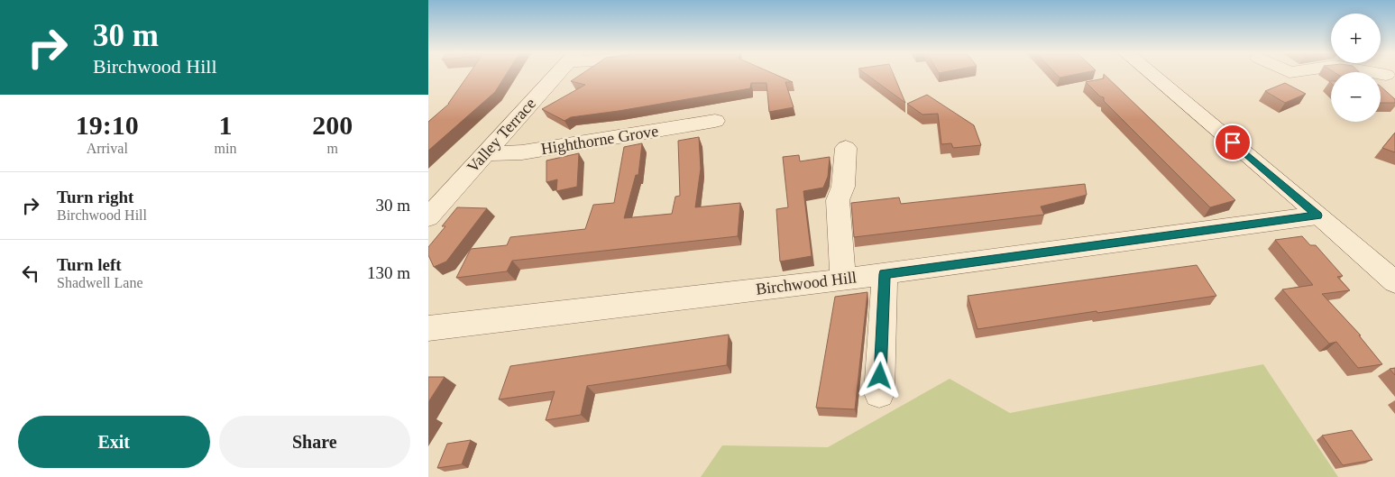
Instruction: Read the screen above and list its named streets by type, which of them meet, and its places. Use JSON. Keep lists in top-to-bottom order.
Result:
{
  "streets": {
    "street": ["Valley Terrace", "Highthorne Grove", "Birchwood Hill"]
  },
  "crossings": [
    ["Valley Terrace", "Highthorne Grove"]
  ],
  "page": {
    "turn": ["30 m", "Birchwood Hill"],
    "map_buttons": ["+", "−"],
    "eta": [
      "19:10",
      "Arrival",
      "1",
      "min",
      "200",
      "m"
    ],
    "list": [
      {
        "name": "Turn right",
        "note": "Birchwood Hill",
        "value": "30 m"
      },
      {
        "name": "Turn left",
        "note": "Shadwell Lane",
        "value": "130 m"
      }
    ],
    "buttons": ["Exit", "Share"]
  }
}
